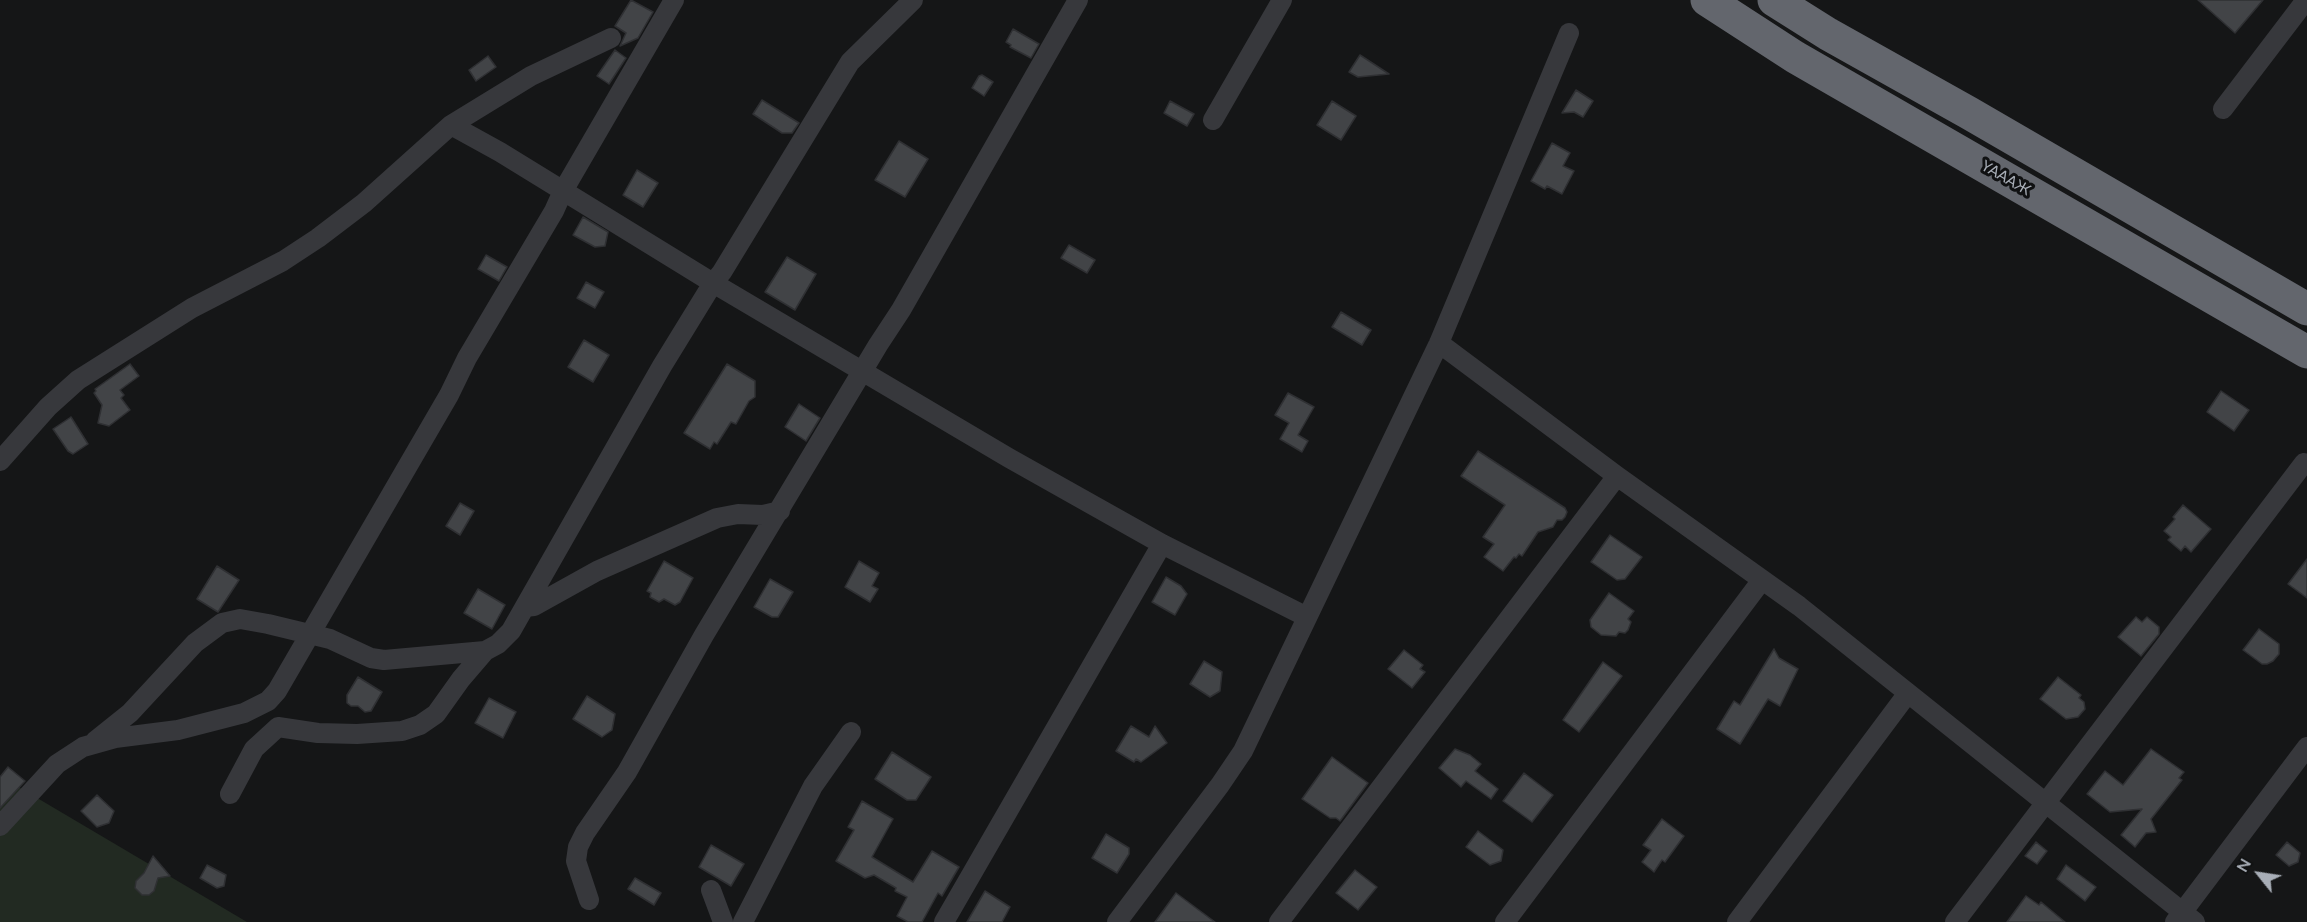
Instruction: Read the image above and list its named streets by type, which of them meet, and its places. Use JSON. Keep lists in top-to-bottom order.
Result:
{
  "streets": {
    "highway": ["ҮАААЖ"]
  },
  "north": "top left"
}
